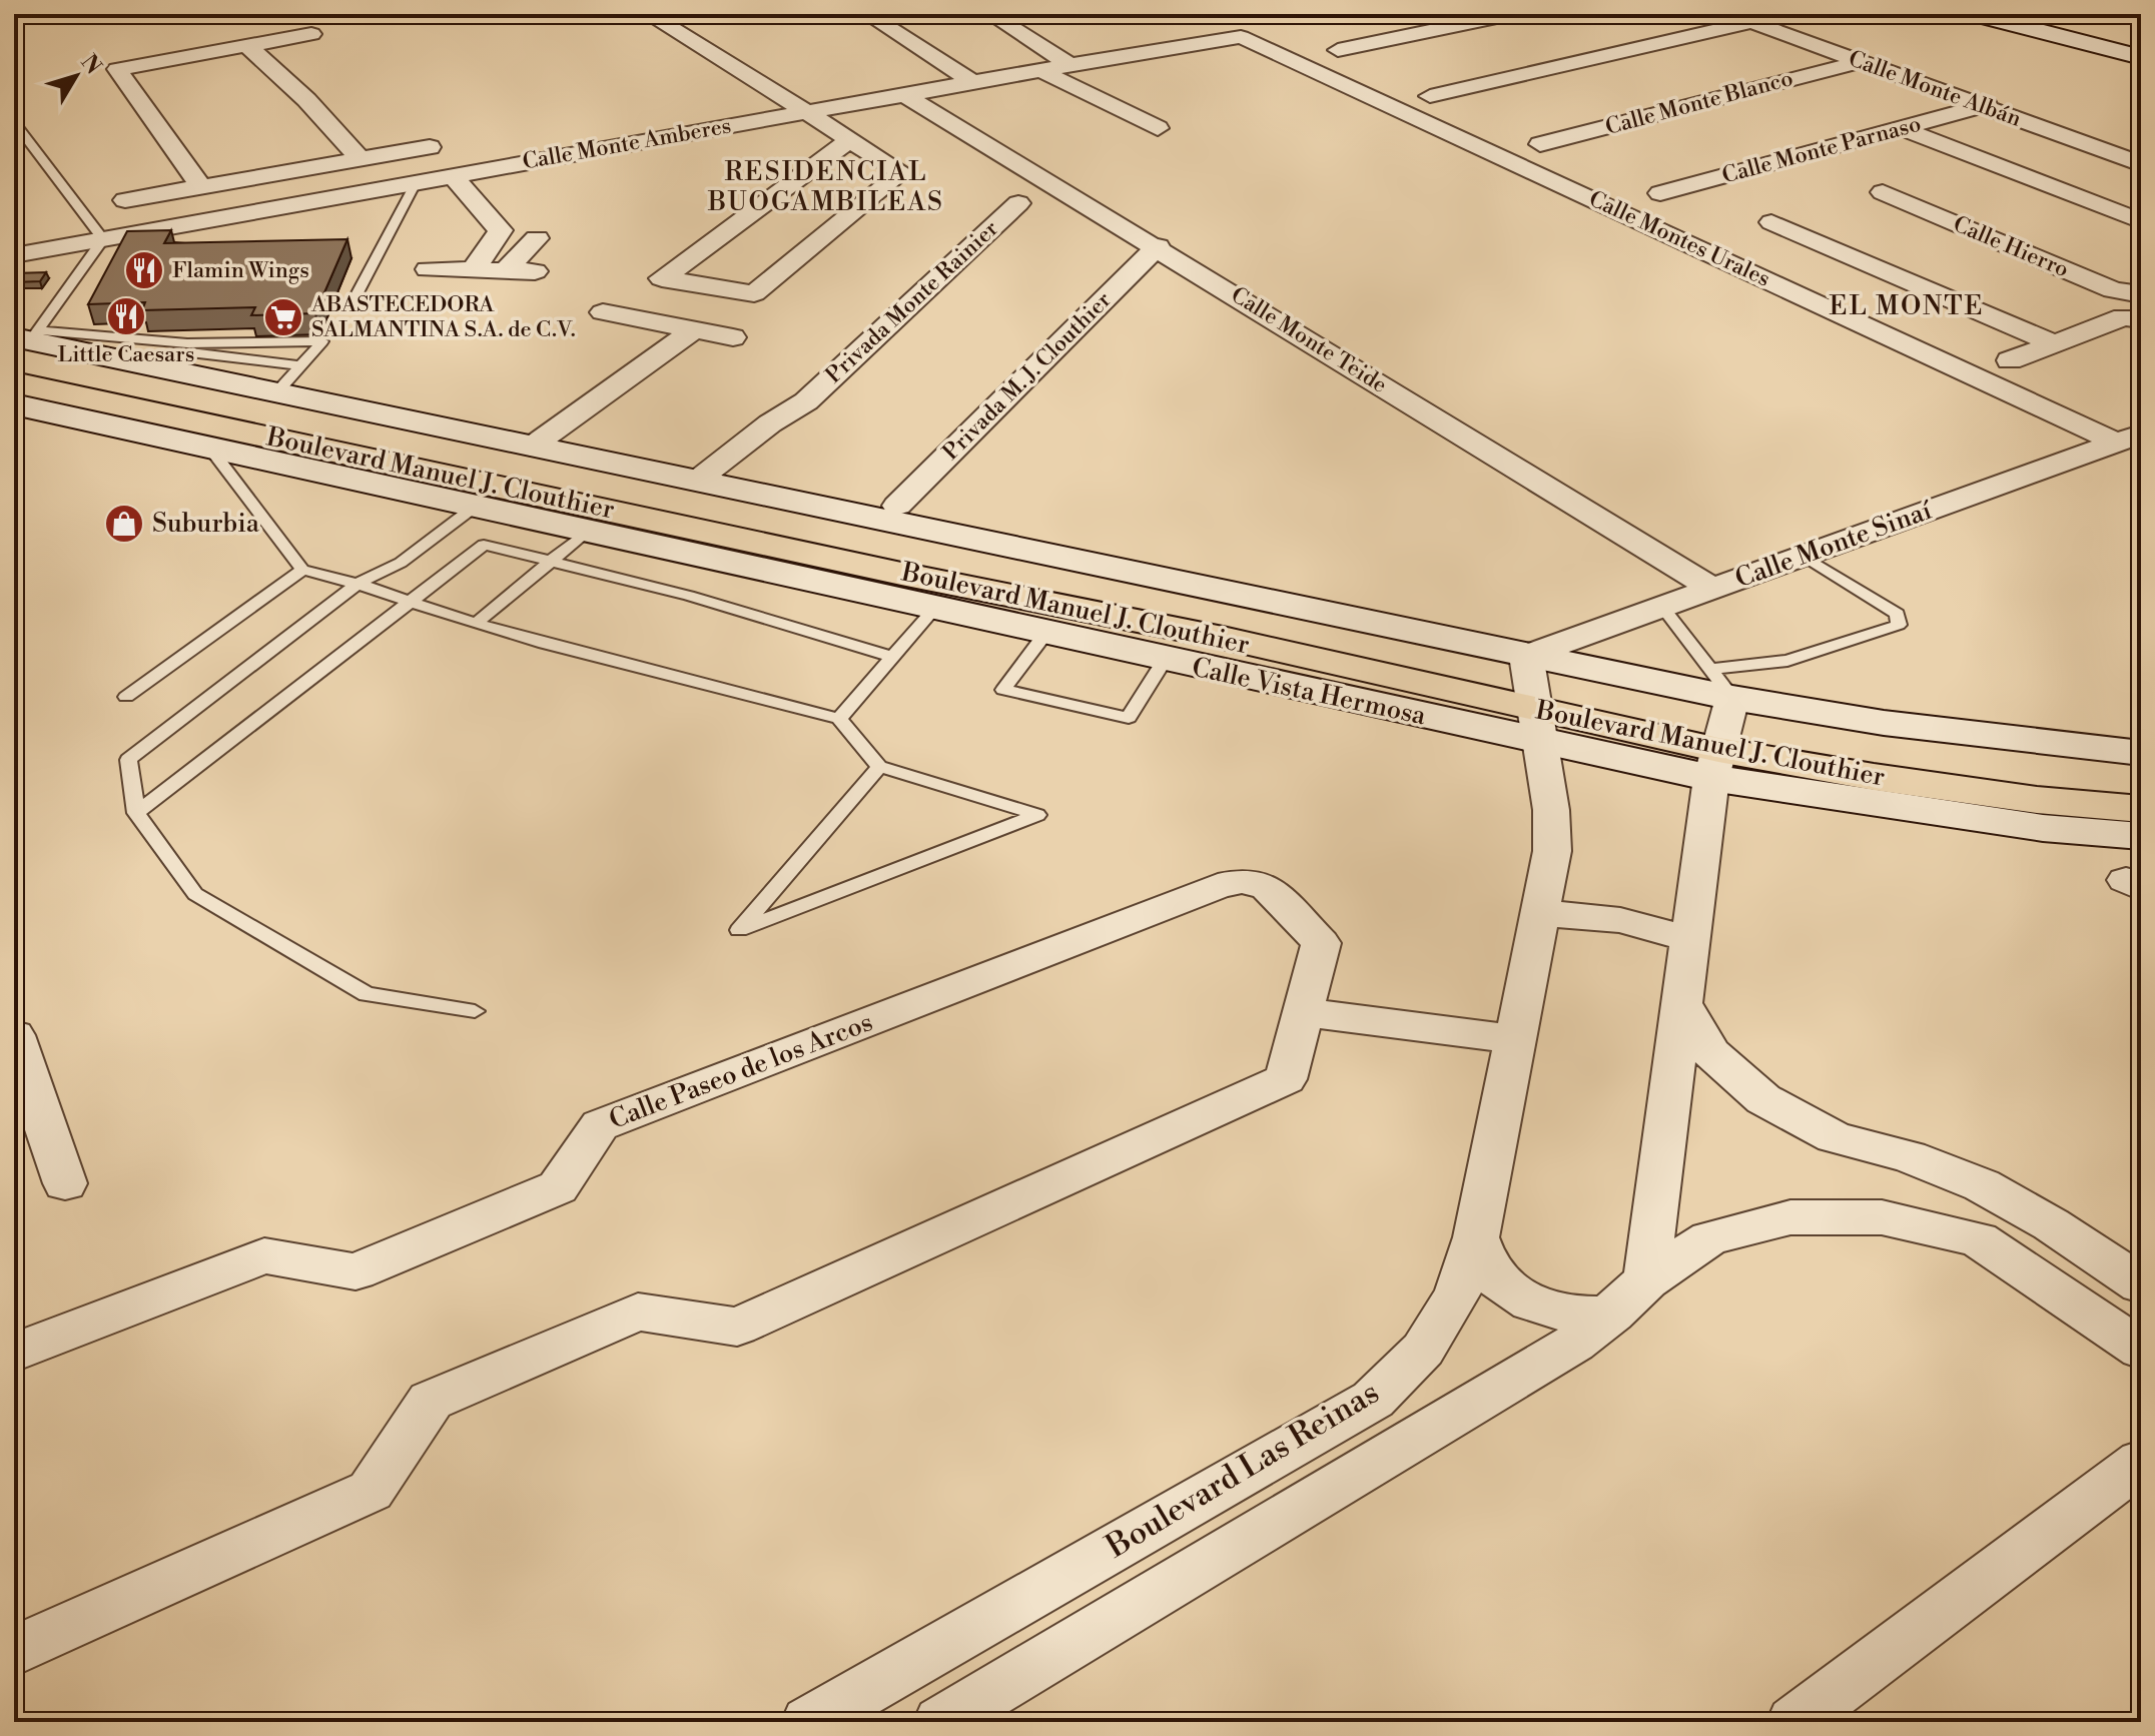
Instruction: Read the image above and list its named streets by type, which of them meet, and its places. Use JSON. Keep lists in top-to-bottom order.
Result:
{
  "streets": {
    "main road": ["Boulevard Manuel J. Clouthier"],
    "street": [
      "Calle Monte Albán",
      "Calle Monte Blanco",
      "Calle Monte Amberes",
      "Calle Monte Parnaso",
      "Calle Montes Urales",
      "Calle Hierro",
      "Privada Monte Rainier",
      "Calle Monte Teide",
      "Privada M. J. Clouthier",
      "Calle Monte Sinaí",
      "Calle Vista Hermosa",
      "Calle Paseo de los Arcos",
      "Boulevard Las Reinas"
    ]
  },
  "crossings": [
    ["Calle Monte Albán", "Calle Monte Blanco"],
    ["Calle Monte Albán", "Calle Monte Parnaso"],
    ["Calle Monte Amberes", "Calle Montes Urales"],
    ["Calle Monte Amberes", "Calle Monte Teide"],
    ["Calle Montes Urales", "Calle Monte Sinaí"],
    ["Calle Monte Teide", "Privada M. J. Clouthier"],
    ["Calle Monte Teide", "Calle Monte Sinaí"],
    ["Boulevard Manuel J. Clouthier", "Calle Monte Sinaí"],
    ["Boulevard Manuel J. Clouthier", "Calle Vista Hermosa"],
    ["Boulevard Manuel J. Clouthier", "Boulevard Las Reinas"],
    ["Calle Monte Sinaí", "Calle Vista Hermosa"],
    ["Calle Monte Sinaí", "Boulevard Las Reinas"],
    ["Calle Vista Hermosa", "Boulevard Las Reinas"]
  ],
  "districts": ["RESIDENCIAL BUOGAMBILEAS", "EL MONTE"],
  "places": {
    "restaurant": ["Flamin Wings", "Little Caesars"],
    "supermarket": ["ABASTECEDORA SALMANTINA S.A. de C.V."],
    "shop": ["Suburbia"]
  },
  "north": "top right"
}
